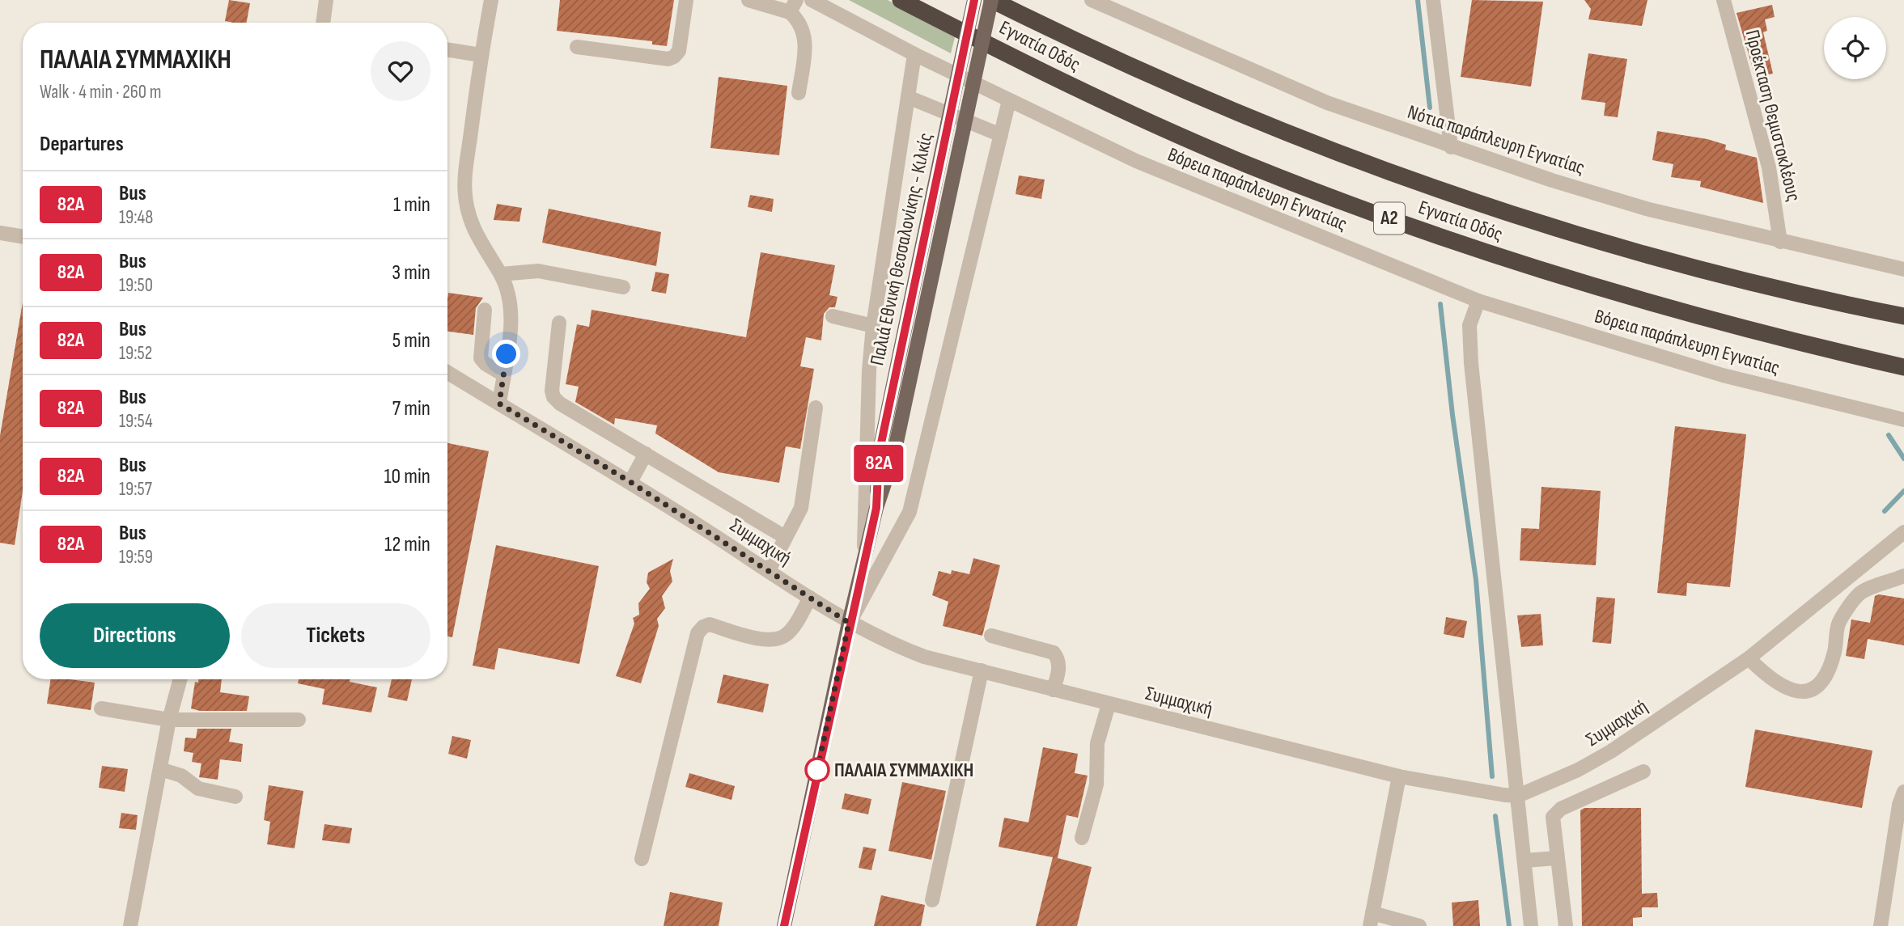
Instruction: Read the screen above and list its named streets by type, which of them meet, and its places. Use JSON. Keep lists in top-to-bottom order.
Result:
{
  "streets": {
    "highway": ["Εγνατία Οδός", "Α2"],
    "main road": ["Παλιά Εθνική Θεσσαλονίκης - Κιλκίς"],
    "street": [
      "Προέκταση Θεμιστοκλέους",
      "Νότια παράπλευρη Εγνατίας",
      "Βόρεια παράπλευρη Εγνατίας",
      "Συμμαχική"
    ]
  },
  "crossings": [
    ["Εγνατία Οδός", "Παλιά Εθνική Θεσσαλονίκης - Κιλκίς"],
    ["Προέκταση Θεμιστοκλέους", "Νότια παράπλευρη Εγνατίας"],
    ["Παλιά Εθνική Θεσσαλονίκης - Κιλκίς", "Συμμαχική"]
  ],
  "places": ["ΠΑΛΑΙΑ ΣΥΜΜΑΧΙΚΗ"],
  "lines": ["bus line 82Α"],
  "page": {
    "on_map": "82Α",
    "heading": [
      ["ΠΑΛΑΙΑ ΣΥΜΜΑΧΙΚΗ", "Walk · 4 min · 260 m"],
      "Departures"
    ],
    "list": [
      {
        "mark": "82Α",
        "name": "Bus",
        "note": "19:48",
        "value": "1 min"
      },
      {
        "mark": "82Α",
        "name": "Bus",
        "note": "19:50",
        "value": "3 min"
      },
      {
        "mark": "82Α",
        "name": "Bus",
        "note": "19:52",
        "value": "5 min"
      },
      {
        "mark": "82Α",
        "name": "Bus",
        "note": "19:54",
        "value": "7 min"
      },
      {
        "mark": "82Α",
        "name": "Bus",
        "note": "19:57",
        "value": "10 min"
      },
      {
        "mark": "82Α",
        "name": "Bus",
        "note": "19:59",
        "value": "12 min"
      }
    ],
    "buttons": ["Directions", "Tickets"]
  }
}
